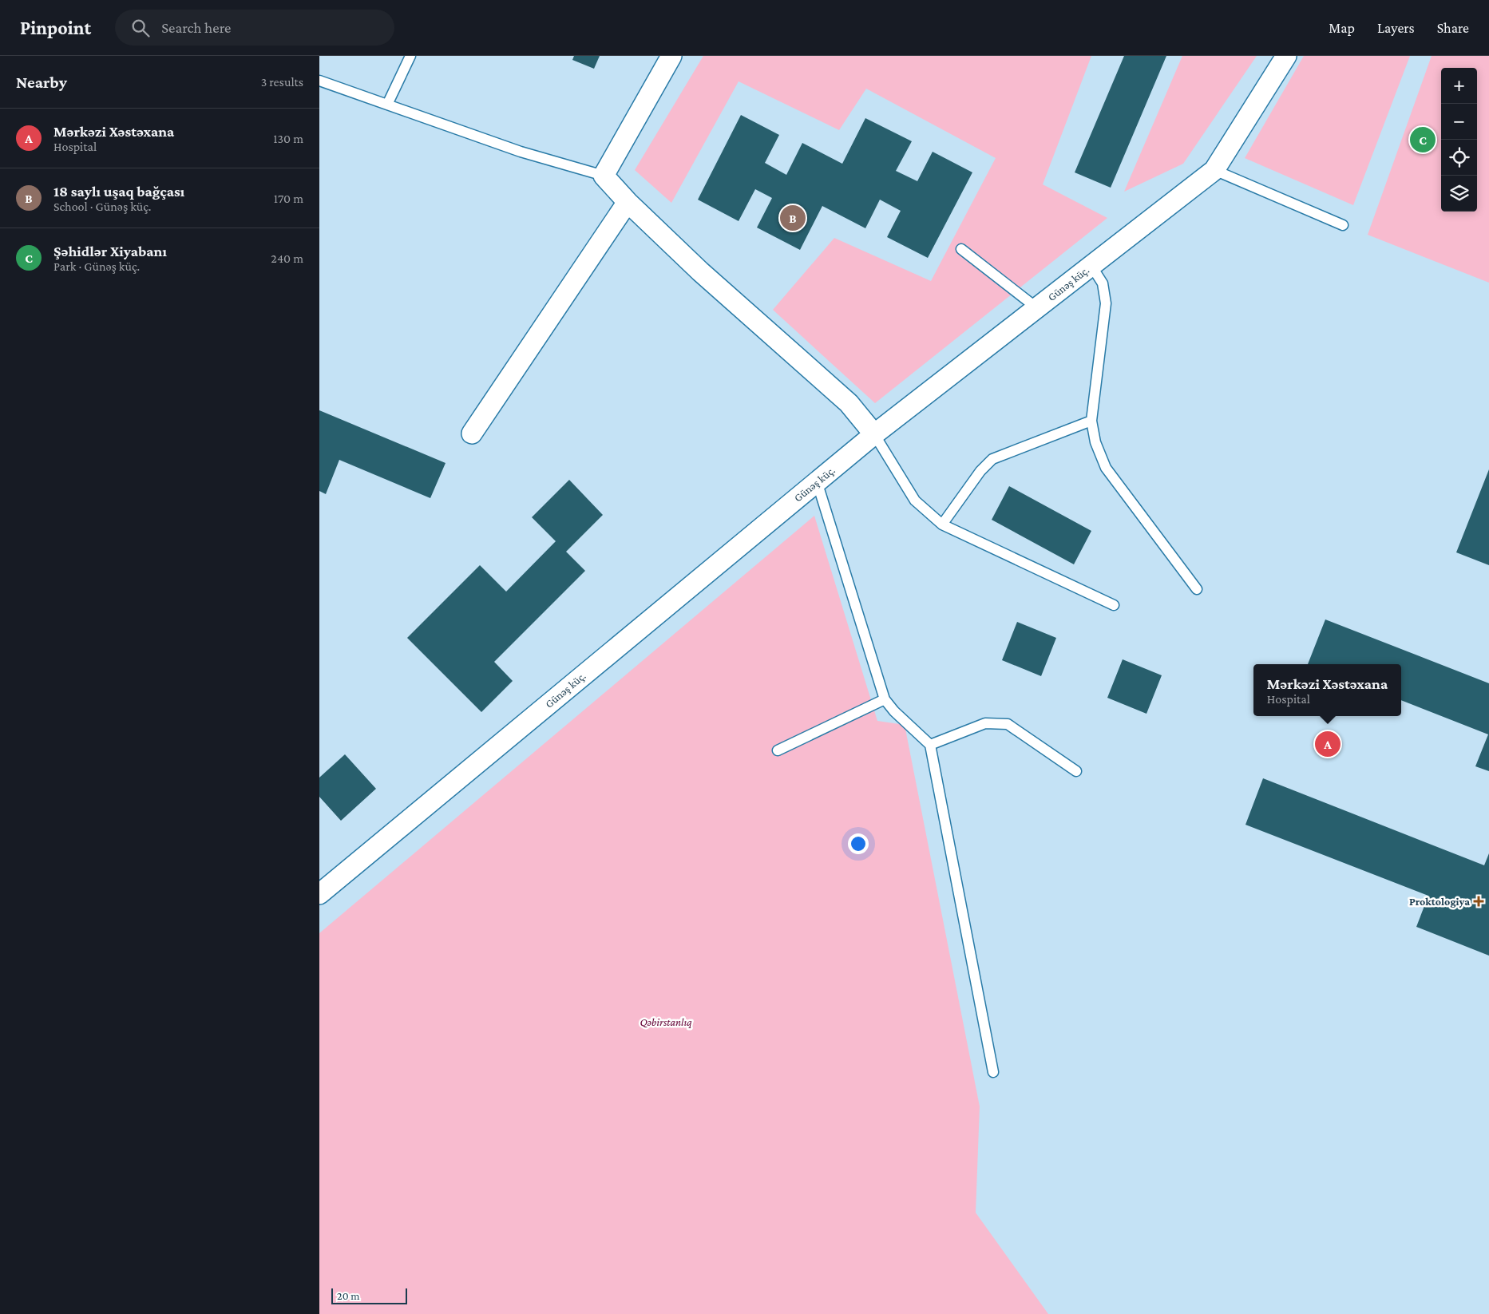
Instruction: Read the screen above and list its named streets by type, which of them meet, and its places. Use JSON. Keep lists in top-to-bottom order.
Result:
{
  "streets": {
    "street": ["Günəş küç."]
  },
  "parks": ["Qəbirstanlıq"],
  "places": {
    "health": ["Proktologiya"]
  },
  "scale_bar": "20 m",
  "page": {
    "header": "Pinpoint",
    "search": "Search here",
    "nav": ["Map", "Layers", "Share"],
    "heading": ["Nearby", "3 results"],
    "map_buttons": ["+", "−"],
    "list": [
      {
        "mark": "A",
        "name": "Mərkəzi Xəstəxana",
        "note": "Hospital",
        "value": "130 m"
      },
      {
        "mark": "B",
        "name": "18 saylı uşaq bağçası",
        "note": "School · Günəş küç.",
        "value": "170 m"
      },
      {
        "mark": "C",
        "name": "Şəhidlər Xiyabanı",
        "note": "Park · Günəş küç.",
        "value": "240 m"
      }
    ],
    "pins": ["C", "B", "A"],
    "popup": ["Mərkəzi Xəstəxana", "Hospital"],
    "scale": "20 m"
  }
}
